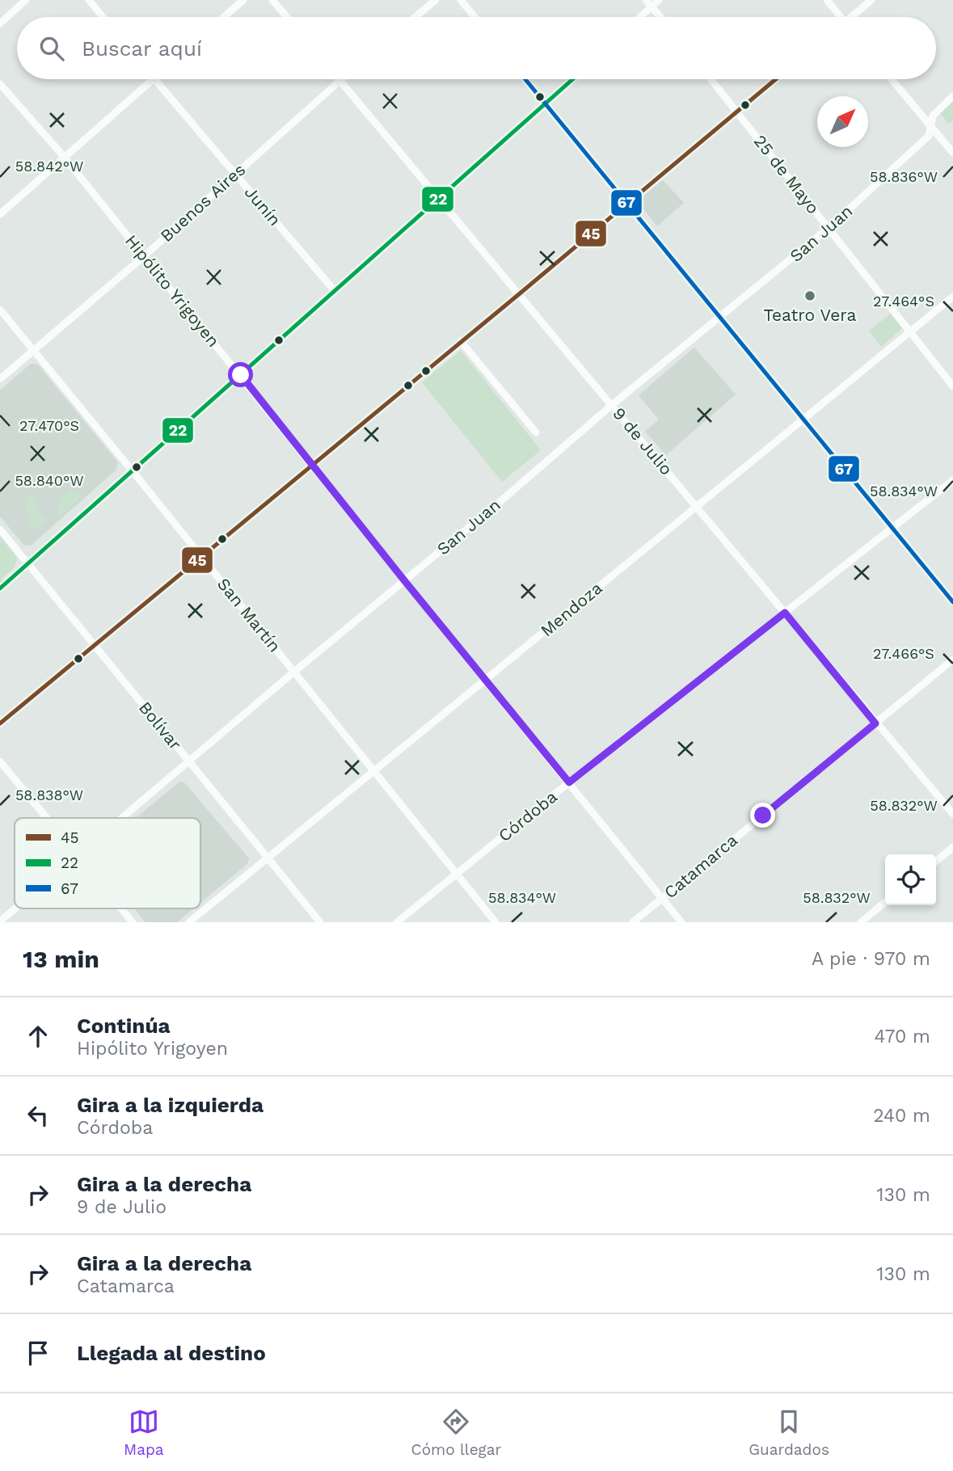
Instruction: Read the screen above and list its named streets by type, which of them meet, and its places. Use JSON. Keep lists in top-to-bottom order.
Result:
{
  "streets": {
    "street": [
      "25 de Mayo",
      "Buenos Aires",
      "Junín",
      "San Juan",
      "Hipólito Yrigoyen",
      "9 de Julio",
      "Mendoza",
      "San Martín",
      "Bolívar",
      "Córdoba",
      "Catamarca"
    ]
  },
  "crossings": [
    ["25 de Mayo", "San Juan"],
    ["25 de Mayo", "Mendoza"],
    ["Buenos Aires", "Junín"],
    ["Buenos Aires", "Hipólito Yrigoyen"],
    ["Buenos Aires", "9 de Julio"],
    ["Buenos Aires", "San Martín"],
    ["San Juan", "Hipólito Yrigoyen"],
    ["San Juan", "9 de Julio"],
    ["San Juan", "San Martín"],
    ["San Juan", "Bolívar"],
    ["Hipólito Yrigoyen", "Mendoza"],
    ["Hipólito Yrigoyen", "Córdoba"],
    ["Hipólito Yrigoyen", "Catamarca"],
    ["9 de Julio", "Mendoza"],
    ["9 de Julio", "Córdoba"],
    ["9 de Julio", "Catamarca"],
    ["Mendoza", "San Martín"],
    ["Mendoza", "Bolívar"],
    ["San Martín", "Córdoba"]
  ],
  "places": ["Teatro Vera"],
  "lines": ["transit line 45", "transit line 22", "transit line 67"],
  "legend": ["45", "22", "67"],
  "north": "top right",
  "page": {
    "search": "Buscar aquí",
    "heading": ["13 min", "A pie · 970 m"],
    "list": [
      ["Continúa", "Hipólito Yrigoyen", "470 m"],
      ["Gira a la izquierda", "Córdoba", "240 m"],
      ["Gira a la derecha", "9 de Julio", "130 m"],
      ["Gira a la derecha", "Catamarca", "130 m"],
      "Llegada al destino"
    ],
    "nav": ["Mapa", "Cómo llegar", "Guardados"]
  },
  "coordinates": [
    "58.842°W",
    "58.836°W",
    "27.464°S",
    "27.470°S",
    "58.840°W",
    "58.834°W",
    "27.466°S",
    "58.838°W",
    "58.832°W"
  ]
}
